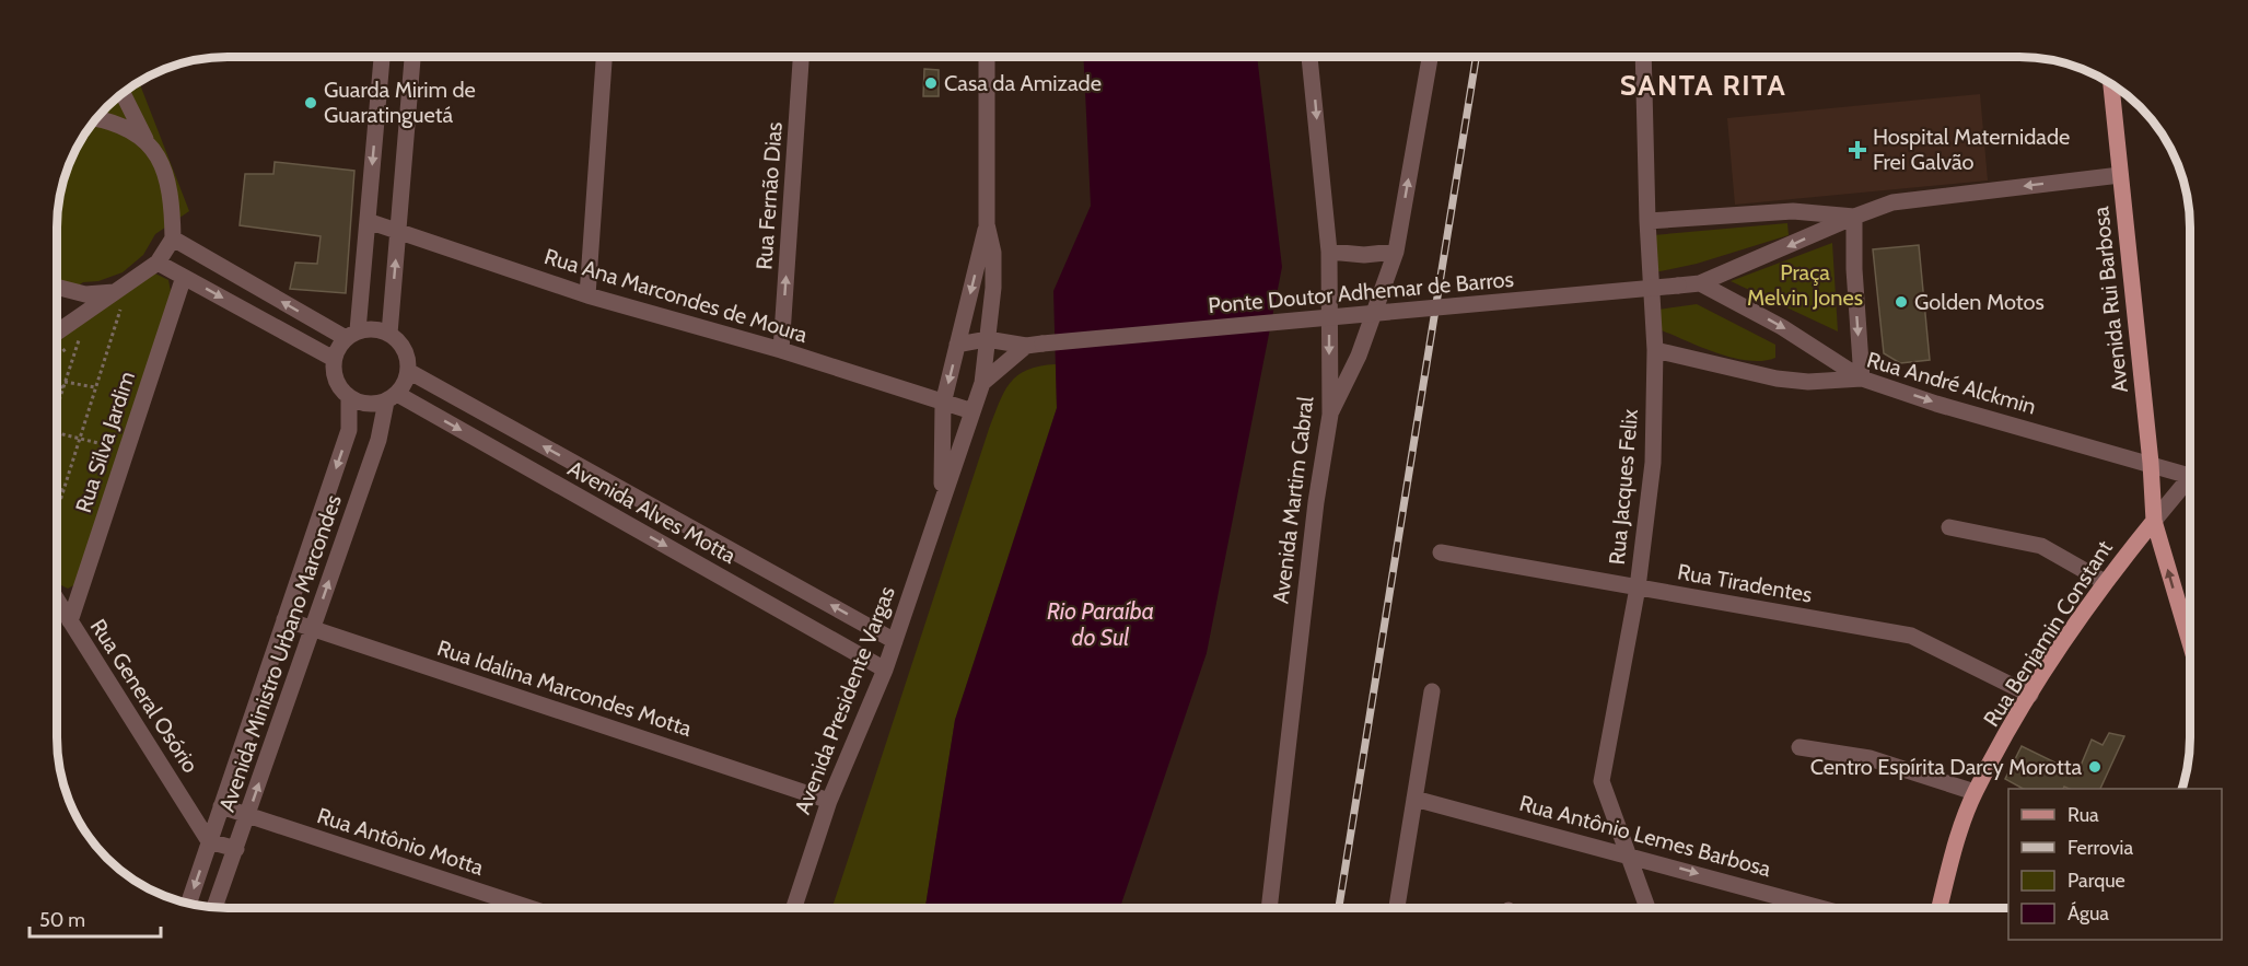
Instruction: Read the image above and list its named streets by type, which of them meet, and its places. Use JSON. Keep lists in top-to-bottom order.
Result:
{
  "streets": {
    "main road": ["Avenida Rui Barbosa", "Rua Benjamin Constant"],
    "street": [
      "Rua Fernão Dias",
      "Ponte Doutor Adhemar de Barros",
      "Rua Ana Marcondes de Moura",
      "Rua André Alckmin",
      "Rua Silva Jardim",
      "Rua Jacques Felix",
      "Avenida Martim Cabral",
      "Avenida Alves Motta",
      "Rua Tiradentes",
      "Avenida Ministro Urbano Marcondes",
      "Rua Idalina Marcondes Motta",
      "Rua General Osório",
      "Avenida Presidente Vargas",
      "Rua Antônio Lemes Barbosa",
      "Rua Antônio Motta"
    ]
  },
  "crossings": [
    ["Rua Fernão Dias", "Rua Ana Marcondes de Moura"],
    ["Ponte Doutor Adhemar de Barros", "Avenida Rui Barbosa"],
    ["Ponte Doutor Adhemar de Barros", "Avenida Presidente Vargas"],
    ["Rua Ana Marcondes de Moura", "Avenida Presidente Vargas"],
    ["Avenida Rui Barbosa", "Rua André Alckmin"],
    ["Avenida Rui Barbosa", "Rua Benjamin Constant"],
    ["Rua André Alckmin", "Rua Jacques Felix"],
    ["Rua Silva Jardim", "Rua General Osório"],
    ["Rua Jacques Felix", "Rua Tiradentes"],
    ["Rua Jacques Felix", "Rua Antônio Lemes Barbosa"],
    ["Avenida Alves Motta", "Avenida Ministro Urbano Marcondes"],
    ["Avenida Alves Motta", "Avenida Presidente Vargas"],
    ["Rua Tiradentes", "Rua Benjamin Constant"],
    ["Avenida Ministro Urbano Marcondes", "Rua Idalina Marcondes Motta"],
    ["Avenida Ministro Urbano Marcondes", "Rua General Osório"],
    ["Avenida Ministro Urbano Marcondes", "Rua Antônio Motta"],
    ["Rua Idalina Marcondes Motta", "Avenida Presidente Vargas"]
  ],
  "one_way": ["Rua Fernão Dias", "Rua Antônio Lemes Barbosa"],
  "districts": ["SANTA RITA"],
  "water": ["Rio Paraíba do Sul"],
  "parks": ["Praça Melvin Jones"],
  "places": {
    "other": [
      "Casa da Amizade",
      "Guarda Mirim de Guaratinguetá",
      "Golden Motos",
      "Centro Espírita Darcy Morotta"
    ],
    "health": ["Hospital Maternidade Frei Galvão"]
  },
  "legend": [
    "Rua",
    "Ferrovia",
    "Parque",
    "Água"
  ],
  "scale_bar": "50 m"
}
